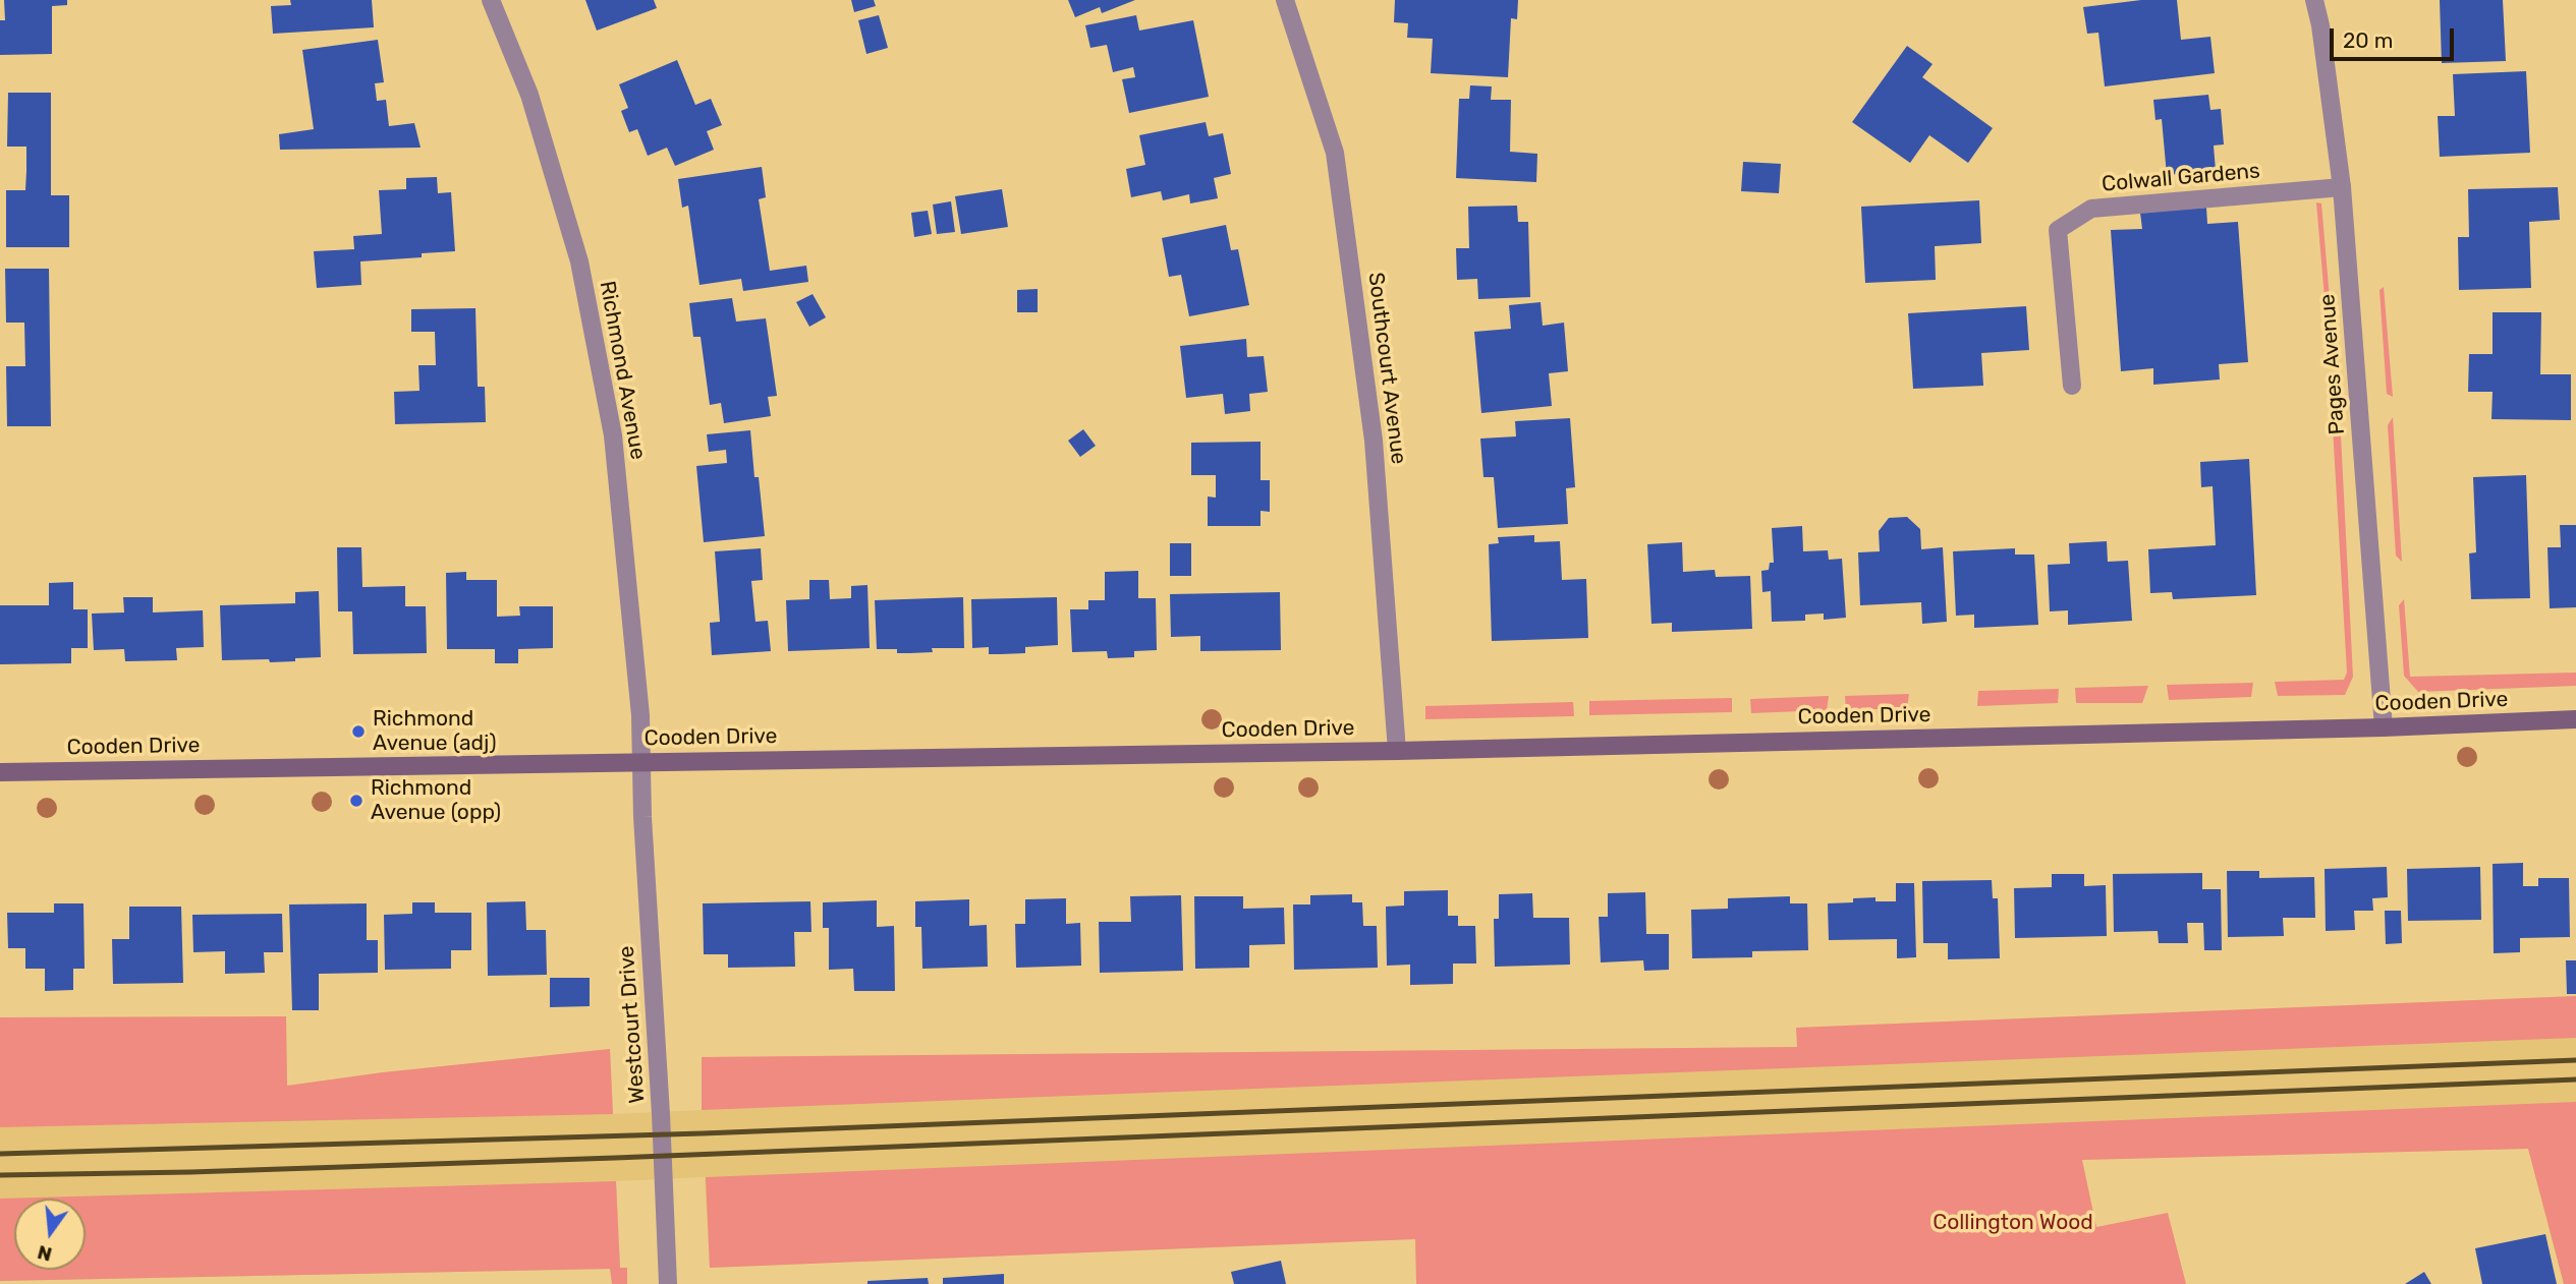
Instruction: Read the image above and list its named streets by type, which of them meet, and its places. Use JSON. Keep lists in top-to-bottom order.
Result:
{
  "streets": {
    "main road": ["Cooden Drive"],
    "street": [
      "Colwall Gardens",
      "Pages Avenue",
      "Southcourt Avenue",
      "Richmond Avenue",
      "Westcourt Drive"
    ]
  },
  "crossings": [
    ["Colwall Gardens", "Pages Avenue"],
    ["Pages Avenue", "Cooden Drive"],
    ["Southcourt Avenue", "Cooden Drive"],
    ["Richmond Avenue", "Cooden Drive"],
    ["Richmond Avenue", "Westcourt Drive"],
    ["Cooden Drive", "Westcourt Drive"]
  ],
  "parks": ["Collington Wood"],
  "places": ["Richmond Avenue (adj)", "Richmond Avenue (opp)"],
  "scale_bar": "20 m",
  "north": "bottom"
}
